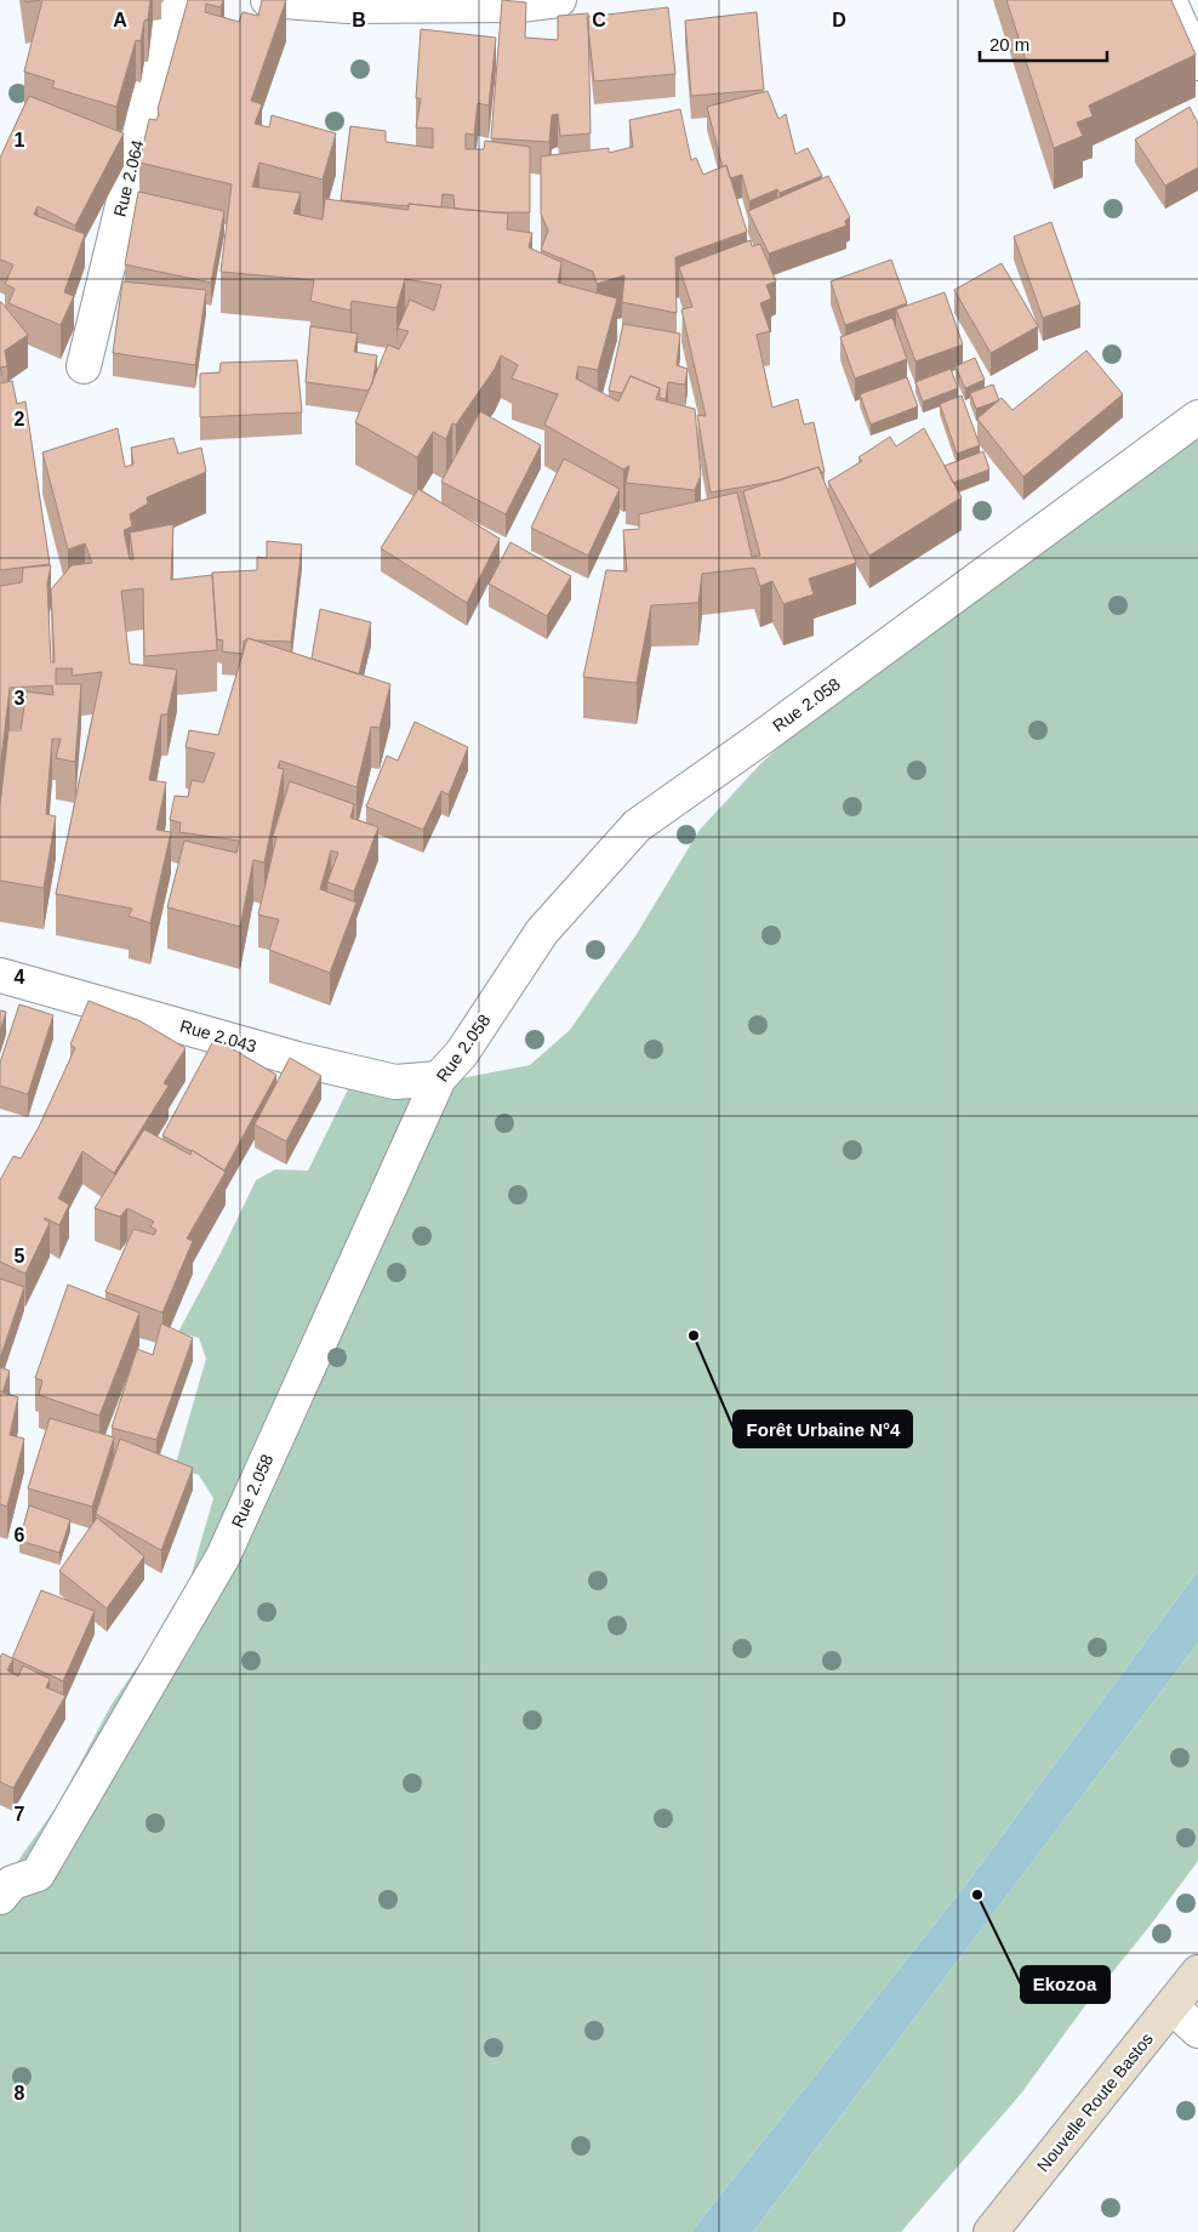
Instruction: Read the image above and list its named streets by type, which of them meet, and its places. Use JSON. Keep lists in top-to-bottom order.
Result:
{
  "streets": {
    "main road": ["Nouvelle Route Bastos"],
    "street": ["Rue 2.064", "Rue 2.058", "Rue 2.043"]
  },
  "crossings": [
    ["Rue 2.058", "Rue 2.043"]
  ],
  "places": ["Forêt Urbaine N°4", "Ekozoa"],
  "scale_bar": "20 m",
  "grid": {
    "columns": [
      "A",
      "B",
      "C",
      "D"
    ],
    "rows": [
      "1",
      "2",
      "3",
      "4",
      "5",
      "6",
      "7",
      "8"
    ]
  }
}
